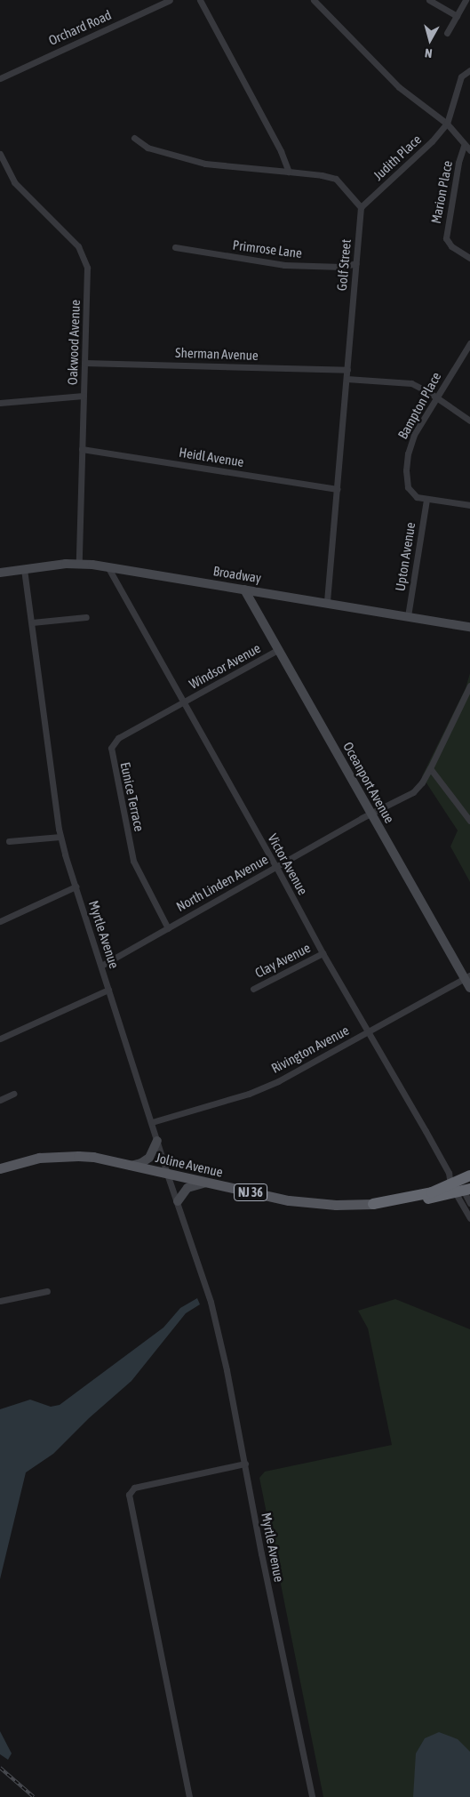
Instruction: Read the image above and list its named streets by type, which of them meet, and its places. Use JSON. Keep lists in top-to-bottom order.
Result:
{
  "streets": {
    "highway": ["NJ 36"],
    "main road": ["Joline Avenue"],
    "street": [
      "Orchard Road",
      "Judith Place",
      "Marion Place",
      "Primrose Lane",
      "Golf Street",
      "Oakwood Avenue",
      "Sherman Avenue",
      "Bampton Place",
      "Heidl Avenue",
      "Upton Avenue",
      "Broadway",
      "Windsor Avenue",
      "Oceanport Avenue",
      "Eunice Terrace",
      "Victor Avenue",
      "North Linden Avenue",
      "Myrtle Avenue",
      "Clay Avenue",
      "Rivington Avenue"
    ]
  },
  "crossings": [
    ["Judith Place", "Golf Street"],
    ["Primrose Lane", "Golf Street"],
    ["Golf Street", "Sherman Avenue"],
    ["Golf Street", "Heidl Avenue"],
    ["Golf Street", "Broadway"],
    ["Oakwood Avenue", "Sherman Avenue"],
    ["Oakwood Avenue", "Heidl Avenue"],
    ["Oakwood Avenue", "Broadway"],
    ["Bampton Place", "Upton Avenue"],
    ["Upton Avenue", "Broadway"],
    ["Broadway", "Oceanport Avenue"],
    ["Broadway", "Victor Avenue"],
    ["Broadway", "Myrtle Avenue"],
    ["Windsor Avenue", "Oceanport Avenue"],
    ["Windsor Avenue", "Eunice Terrace"],
    ["Windsor Avenue", "Victor Avenue"],
    ["Oceanport Avenue", "North Linden Avenue"],
    ["Oceanport Avenue", "Rivington Avenue"],
    ["Eunice Terrace", "Victor Avenue"],
    ["Eunice Terrace", "North Linden Avenue"],
    ["Victor Avenue", "North Linden Avenue"],
    ["Victor Avenue", "Clay Avenue"],
    ["Victor Avenue", "Rivington Avenue"],
    ["Victor Avenue", "NJ 36"],
    ["North Linden Avenue", "Myrtle Avenue"],
    ["Myrtle Avenue", "Rivington Avenue"],
    ["Myrtle Avenue", "Joline Avenue"],
    ["Joline Avenue", "NJ 36"]
  ],
  "north": "bottom"
}
